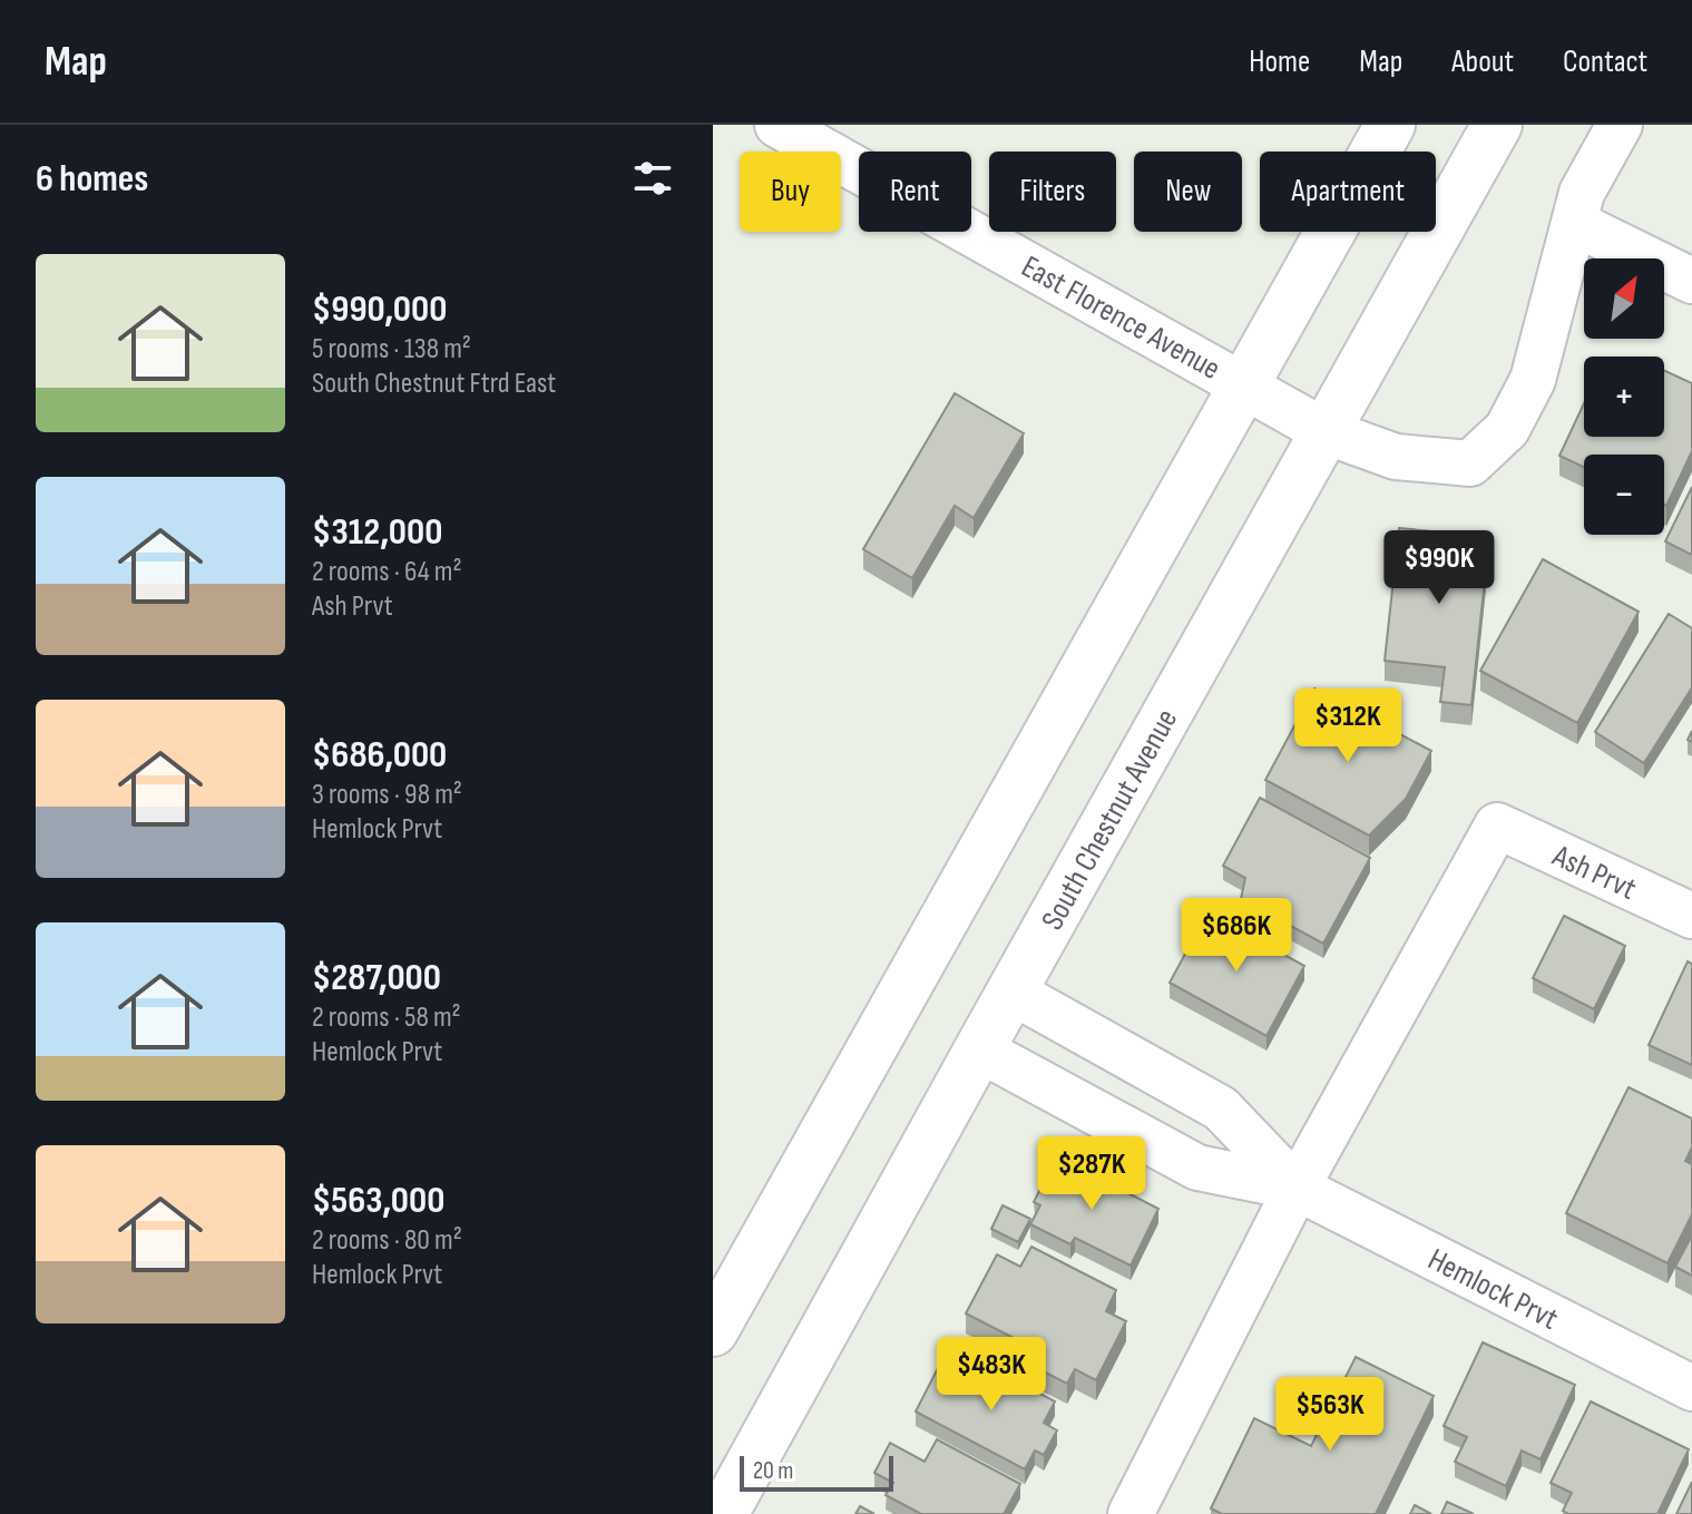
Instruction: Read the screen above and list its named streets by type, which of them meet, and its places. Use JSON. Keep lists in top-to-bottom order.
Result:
{
  "streets": {
    "main road": ["South Chestnut Avenue"],
    "street": ["East Florence Avenue", "Ash Prvt", "Hemlock Prvt"]
  },
  "crossings": [
    ["East Florence Avenue", "South Chestnut Avenue"],
    ["South Chestnut Avenue", "Hemlock Prvt"],
    ["Ash Prvt", "Hemlock Prvt"]
  ],
  "scale_bar": "20 m",
  "north": "top right",
  "page": {
    "header": "Map",
    "nav": [
      "Home",
      "Map",
      "About",
      "Contact"
    ],
    "heading": "6 homes",
    "chip": [
      "Buy",
      "Rent",
      "Filters",
      "New",
      "Apartment"
    ],
    "list": [
      {
        "name": "$990,000",
        "note": "5 rooms · 138 m² · South Chestnut Ftrd East"
      },
      {
        "name": "$312,000",
        "note": "2 rooms · 64 m² · Ash Prvt"
      },
      {
        "name": "$686,000",
        "note": "3 rooms · 98 m² · Hemlock Prvt"
      },
      {
        "name": "$287,000",
        "note": "2 rooms · 58 m² · Hemlock Prvt"
      },
      {
        "name": "$563,000",
        "note": "2 rooms · 80 m² · Hemlock Prvt"
      }
    ],
    "map_buttons": ["+", "−"],
    "price": [
      "$990K",
      "$312K",
      "$686K",
      "$287K",
      "$483K",
      "$563K"
    ],
    "scale": "20 m"
  }
}
